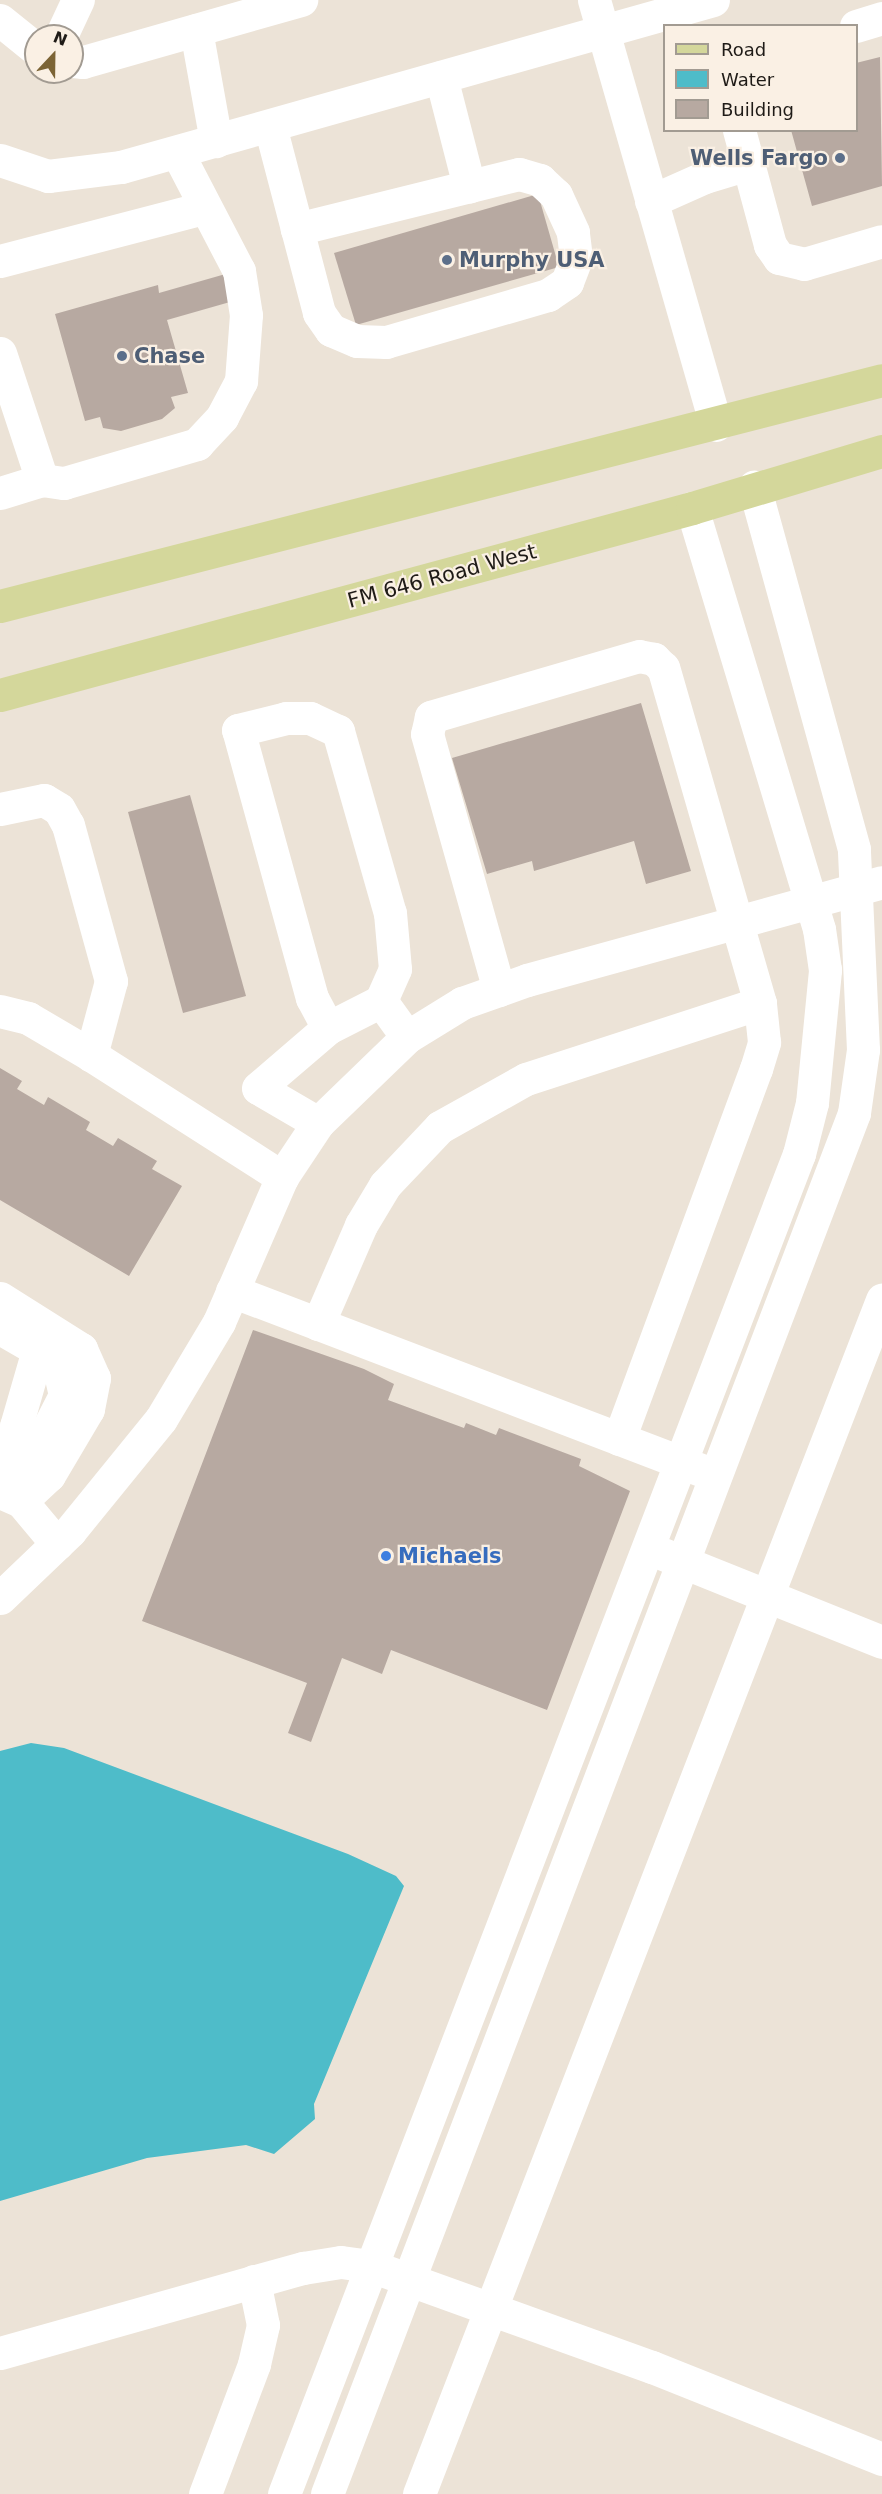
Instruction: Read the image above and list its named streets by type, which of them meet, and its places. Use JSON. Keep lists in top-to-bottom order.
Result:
{
  "streets": {
    "main road": ["FM 646 Road West"]
  },
  "places": [
    "Wells Fargo",
    "Murphy USA",
    "Chase",
    "Michaels"
  ],
  "legend": ["Road", "Water", "Building"],
  "north": "top"
}
